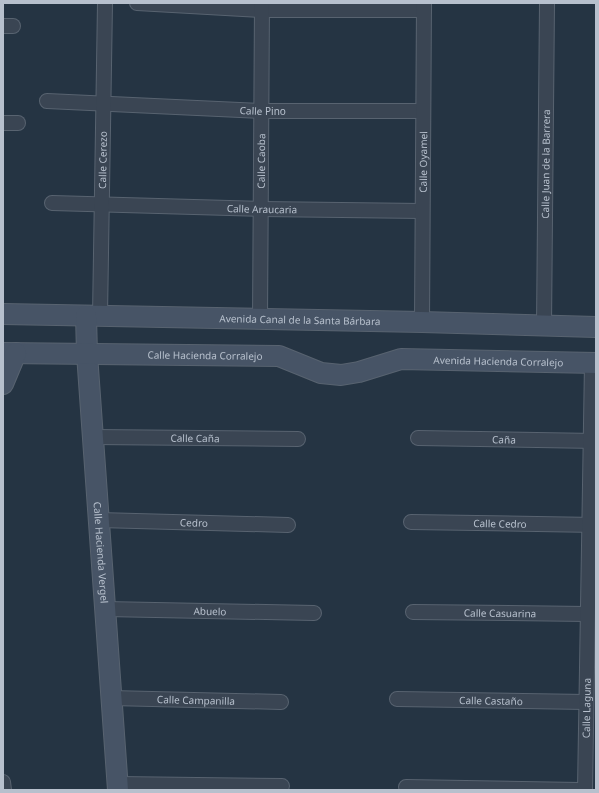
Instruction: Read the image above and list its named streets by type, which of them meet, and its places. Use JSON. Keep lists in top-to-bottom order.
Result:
{
  "streets": {
    "main road": [
      "Avenida Canal de la Santa Bárbara",
      "Calle Hacienda Corralejo",
      "Avenida Hacienda Corralejo",
      "Calle Hacienda Vergel"
    ],
    "street": [
      "Calle Pino",
      "Calle Cerezo",
      "Calle Caoba",
      "Calle Oyamel",
      "Calle Juan de la Barrera",
      "Calle Araucaria",
      "Calle Caña",
      "Caña",
      "Cedro",
      "Calle Cedro",
      "Abuelo",
      "Calle Casuarina",
      "Calle Campanilla",
      "Calle Castaño",
      "Calle Laguna"
    ]
  },
  "crossings": [
    ["Calle Pino", "Calle Cerezo"],
    ["Calle Pino", "Calle Caoba"],
    ["Calle Pino", "Calle Oyamel"],
    ["Calle Cerezo", "Calle Araucaria"],
    ["Calle Cerezo", "Avenida Canal de la Santa Bárbara"],
    ["Calle Cerezo", "Calle Hacienda Vergel"],
    ["Calle Caoba", "Calle Araucaria"],
    ["Calle Caoba", "Avenida Canal de la Santa Bárbara"],
    ["Calle Oyamel", "Calle Araucaria"],
    ["Calle Oyamel", "Avenida Canal de la Santa Bárbara"],
    ["Calle Juan de la Barrera", "Avenida Canal de la Santa Bárbara"],
    ["Avenida Canal de la Santa Bárbara", "Calle Hacienda Vergel"],
    ["Calle Hacienda Corralejo", "Avenida Hacienda Corralejo"],
    ["Calle Hacienda Corralejo", "Calle Hacienda Vergel"],
    ["Avenida Hacienda Corralejo", "Calle Laguna"],
    ["Calle Caña", "Calle Hacienda Vergel"],
    ["Caña", "Calle Laguna"],
    ["Cedro", "Calle Hacienda Vergel"],
    ["Calle Cedro", "Calle Laguna"],
    ["Calle Hacienda Vergel", "Abuelo"],
    ["Calle Hacienda Vergel", "Calle Campanilla"],
    ["Calle Casuarina", "Calle Laguna"],
    ["Calle Castaño", "Calle Laguna"]
  ]
}
